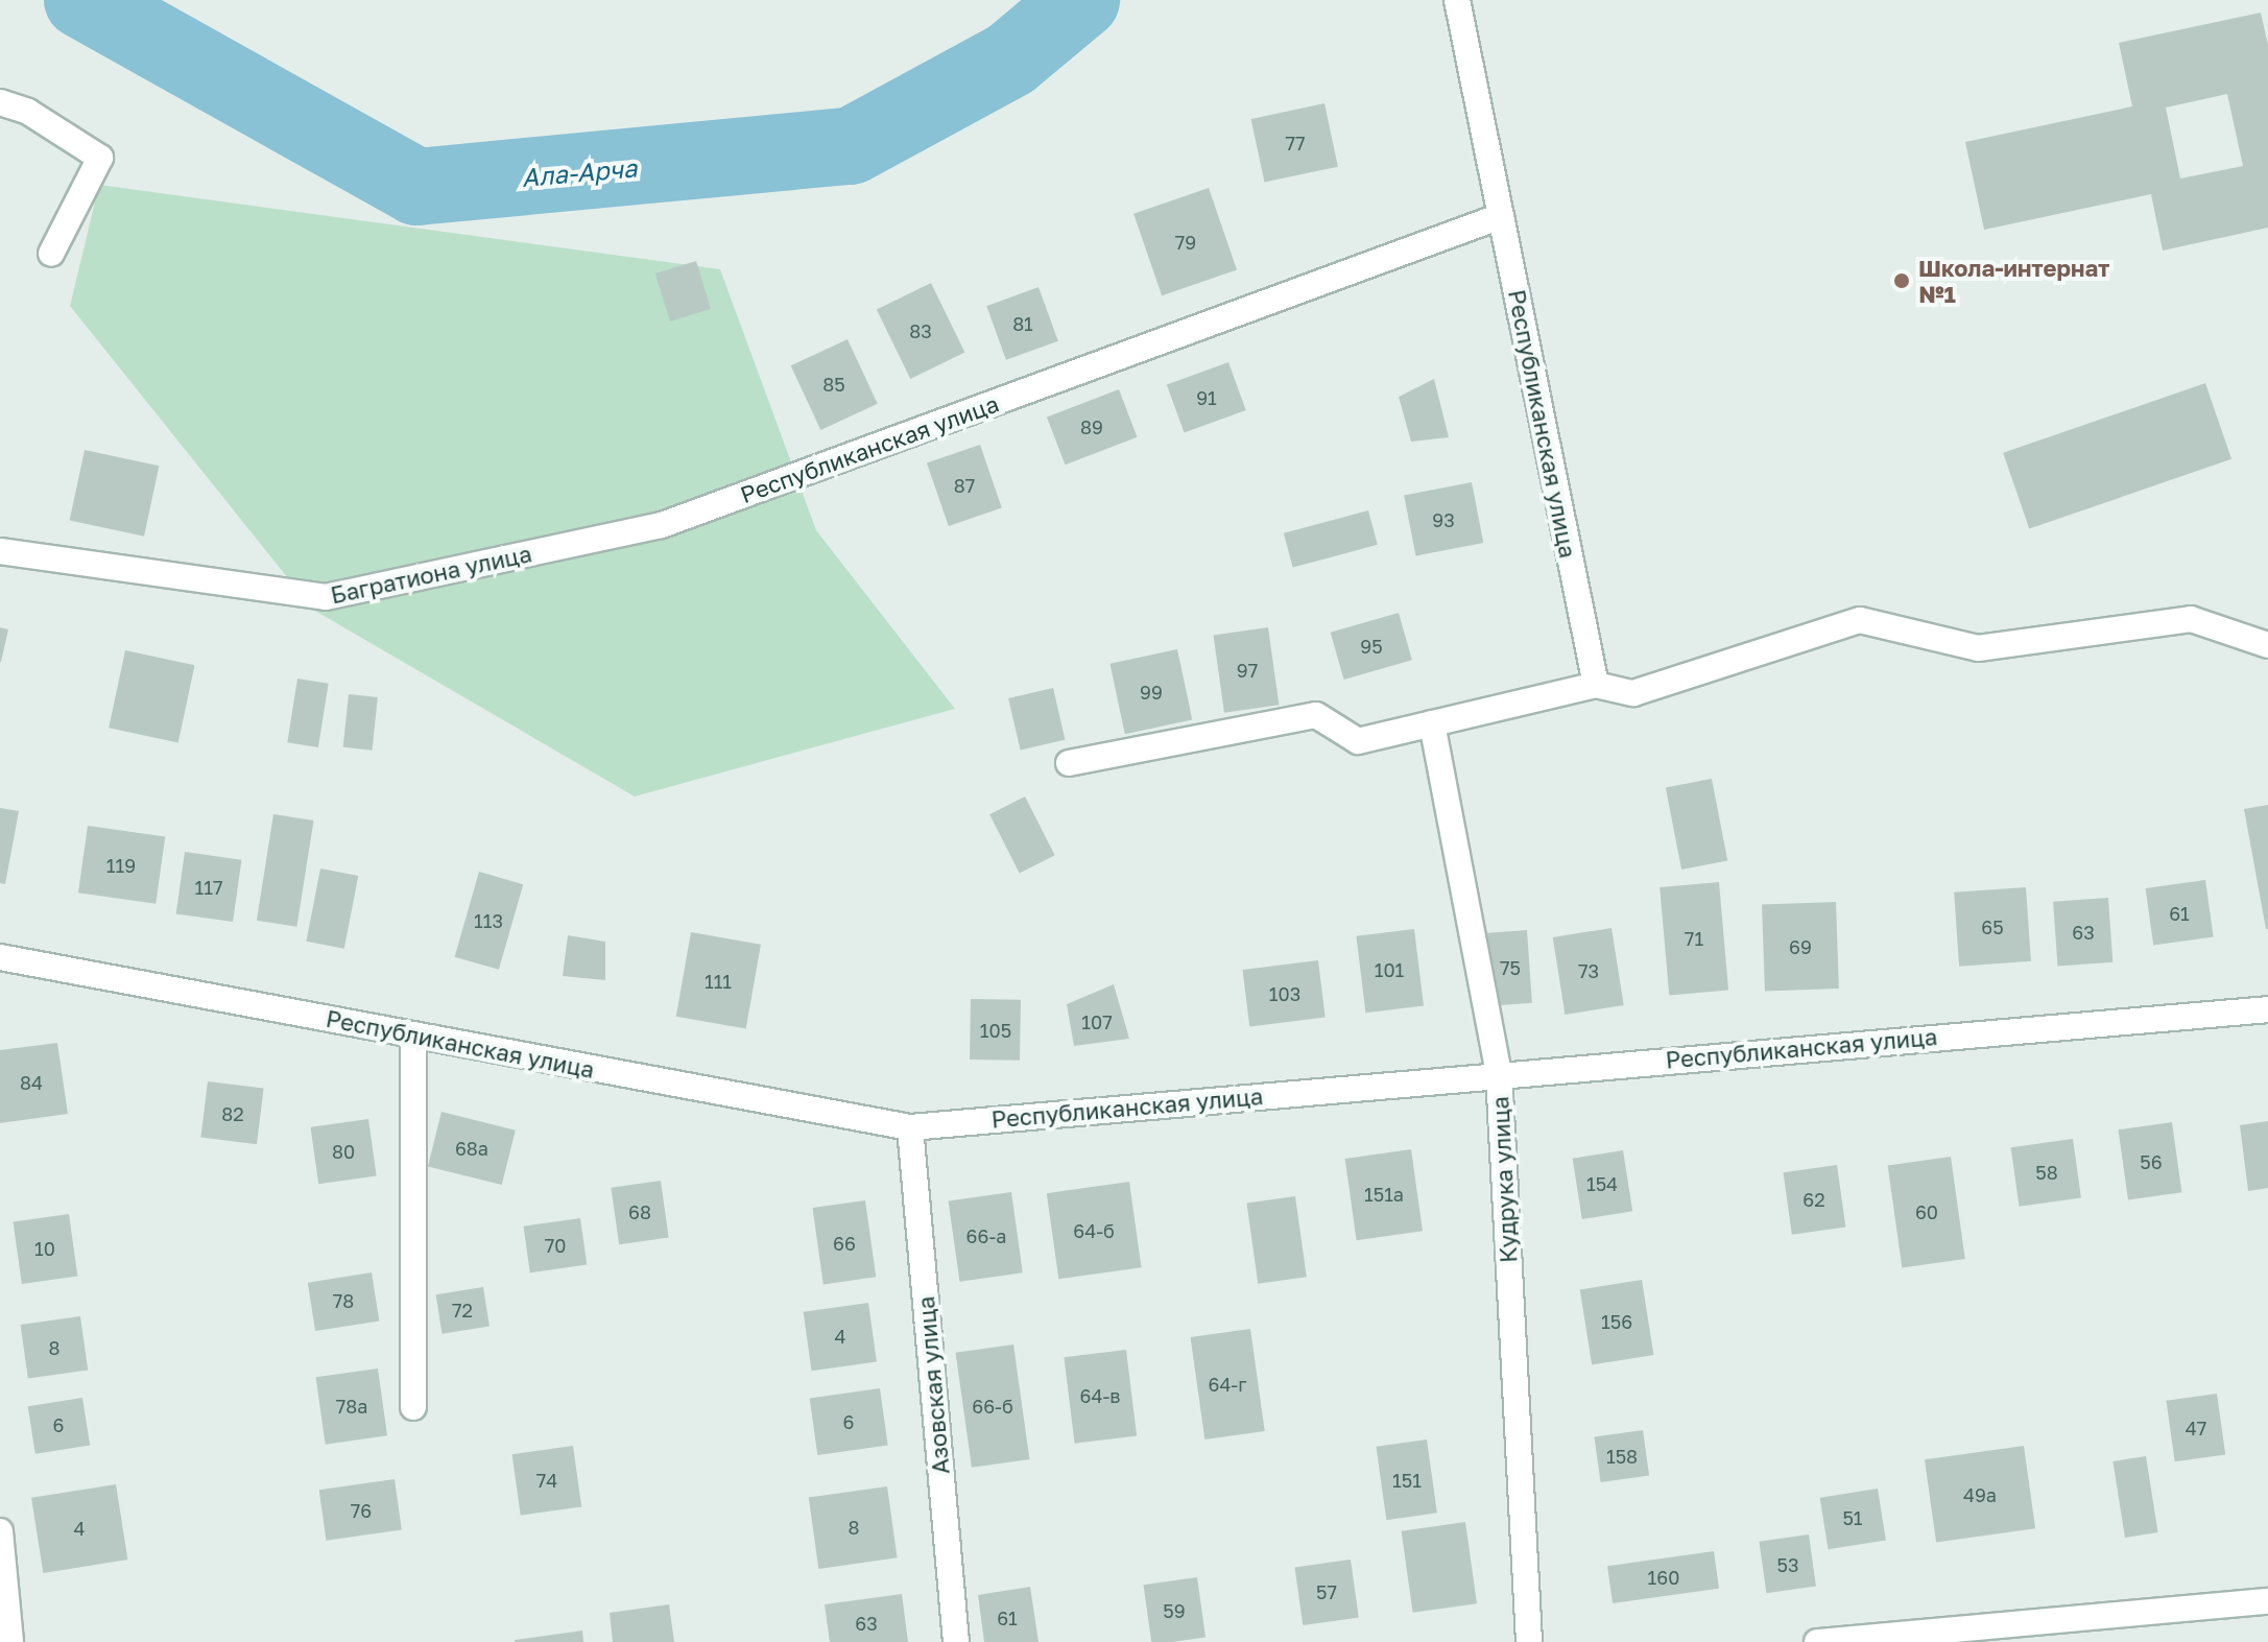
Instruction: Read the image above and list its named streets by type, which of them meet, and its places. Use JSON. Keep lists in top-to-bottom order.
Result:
{
  "streets": {
    "street": [
      "Республиканская улица",
      "Багратиона улица",
      "Кудрука улица",
      "Азовская улица"
    ]
  },
  "crossings": [
    ["Республиканская улица", "Багратиона улица"],
    ["Республиканская улица", "Кудрука улица"],
    ["Республиканская улица", "Азовская улица"]
  ],
  "water": ["Ала-Арча"],
  "places": ["Школа-интернат №1"],
  "house_numbers": [
    "77",
    "79",
    "81",
    "83",
    "85",
    "91",
    "89",
    "87",
    "93",
    "95",
    "97",
    "99",
    "119",
    "117",
    "61",
    "113",
    "65",
    "63",
    "71",
    "69",
    "75",
    "101",
    "73",
    "111",
    "103",
    "107",
    "105",
    "84",
    "82",
    "68a",
    "80",
    "56",
    "58",
    "154",
    "151a",
    "62",
    "68",
    "60",
    "64-б",
    "66-a",
    "66",
    "70",
    "10",
    "78",
    "72",
    "156",
    "4",
    "8",
    "64-г",
    "64-в",
    "78a",
    "66-б",
    "6",
    "6",
    "47",
    "158",
    "74",
    "151",
    "49a",
    "76",
    "51",
    "8",
    "4",
    "53",
    "160",
    "57",
    "59",
    "61",
    "63"
  ]
}
